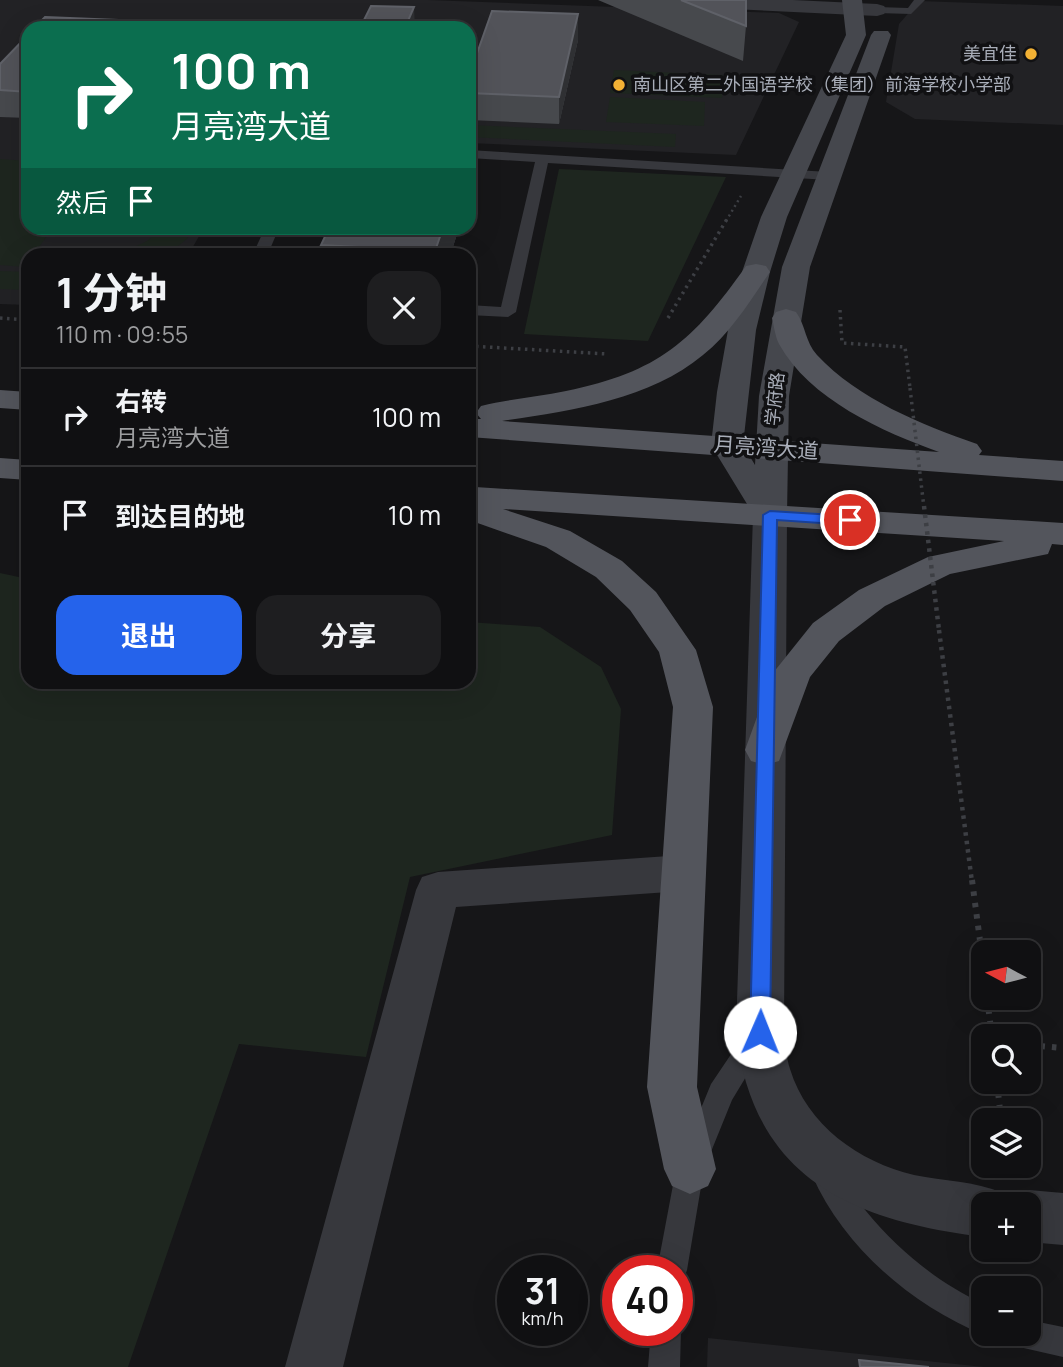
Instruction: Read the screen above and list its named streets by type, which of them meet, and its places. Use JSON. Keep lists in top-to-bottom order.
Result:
{
  "streets": {
    "main road": ["学府路", "月亮湾大道"]
  },
  "crossings": [
    ["学府路", "月亮湾大道"]
  ],
  "places": ["美宜佳", "南山区第二外国语学校（集团）前海学校小学部"],
  "north": "left",
  "page": {
    "turn": ["100 m", "月亮湾大道"],
    "then": "然后",
    "heading": ["1 分钟", "110 m · 09:55"],
    "list": [
      {
        "name": "右转",
        "note": "月亮湾大道",
        "value": "100 m"
      },
      {
        "name": "到达目的地",
        "value": "10 m"
      }
    ],
    "buttons": ["退出", "分享"],
    "map_buttons": ["+", "−"],
    "speed": "31 km/h",
    "limit": "40"
  }
}
